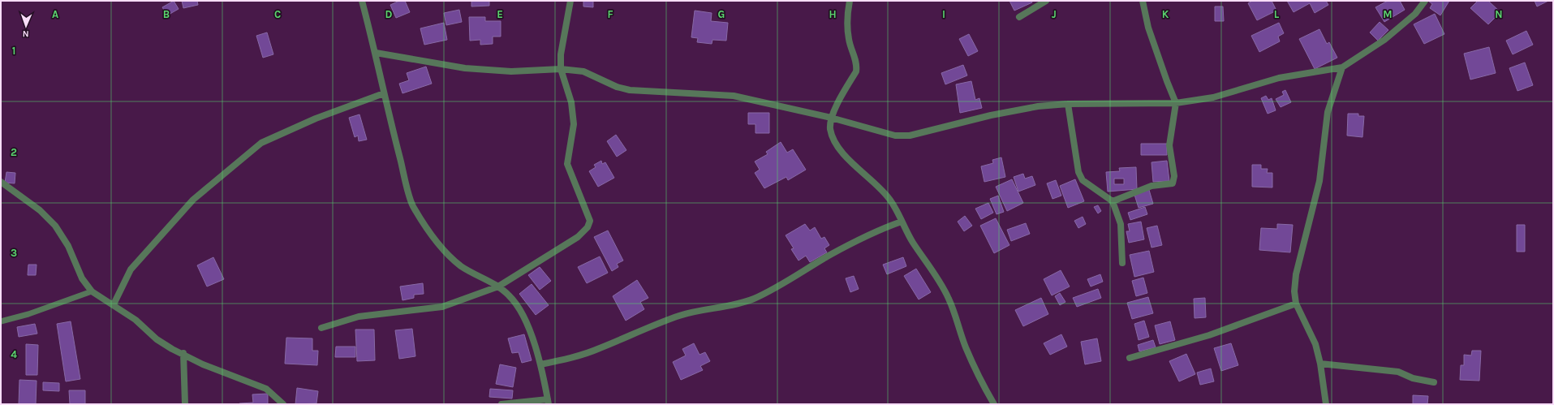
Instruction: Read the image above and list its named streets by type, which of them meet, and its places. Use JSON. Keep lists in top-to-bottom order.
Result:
{
  "north": "bottom",
  "grid": {
    "columns": [
      "A",
      "B",
      "C",
      "D",
      "E",
      "F",
      "G",
      "H",
      "I",
      "J",
      "K",
      "L",
      "M",
      "N"
    ],
    "rows": [
      "1",
      "2",
      "3",
      "4"
    ]
  }
}
